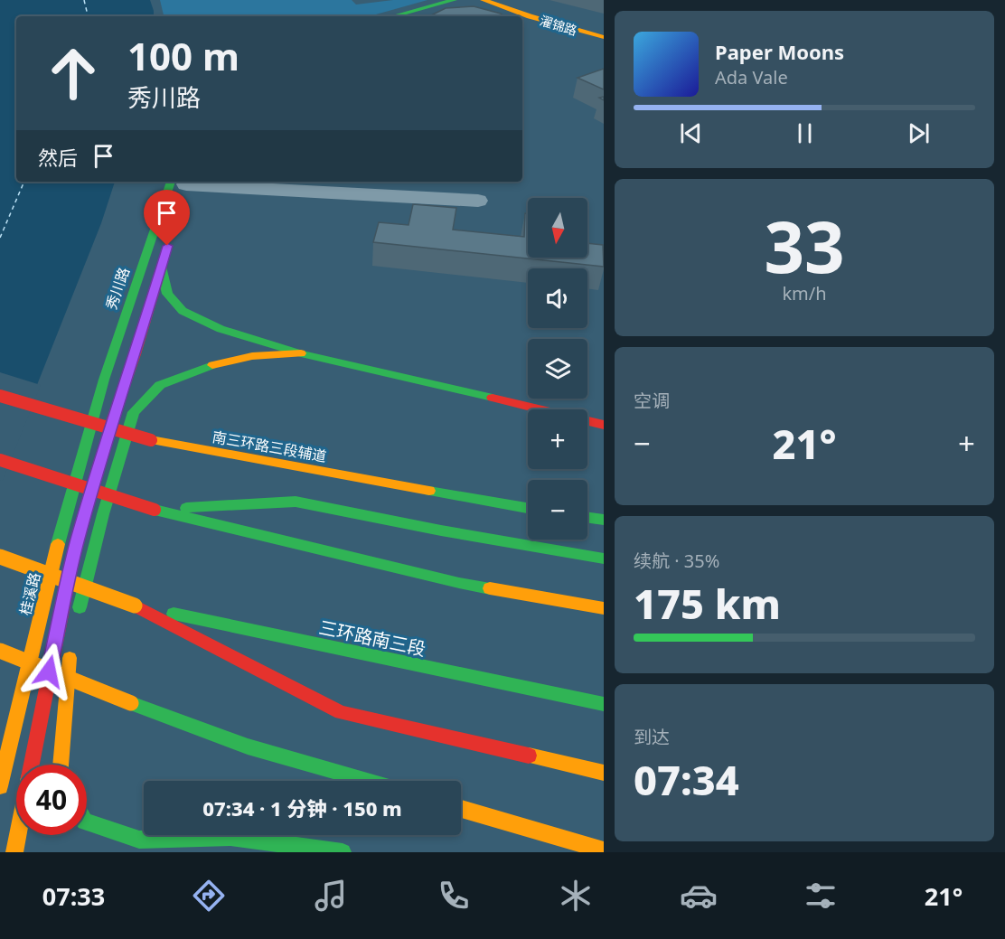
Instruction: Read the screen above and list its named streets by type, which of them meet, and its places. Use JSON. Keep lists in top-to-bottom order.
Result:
{
  "streets": {
    "main road": [
      "濯锦路",
      "秀川路",
      "南三环路三段辅道",
      "桂溪路",
      "三环路南三段"
    ]
  },
  "crossings": [
    ["秀川路", "桂溪路"]
  ],
  "north": "bottom",
  "page": {
    "turn": ["100 m", "秀川路"],
    "song": ["Paper Moons", "Ada Vale"],
    "then": "然后",
    "tile": [
      ["33", "km/h"],
      "空调",
      ["续航 · 35%", "175 km"],
      ["到达", "07:34"]
    ],
    "map_buttons": ["+", "−"],
    "heat": ["−", "21°", "+"],
    "limit": "40",
    "trip": "07:34 · 1 分钟 · 150 m",
    "tabs": ["07:33", "21°"]
  }
}
